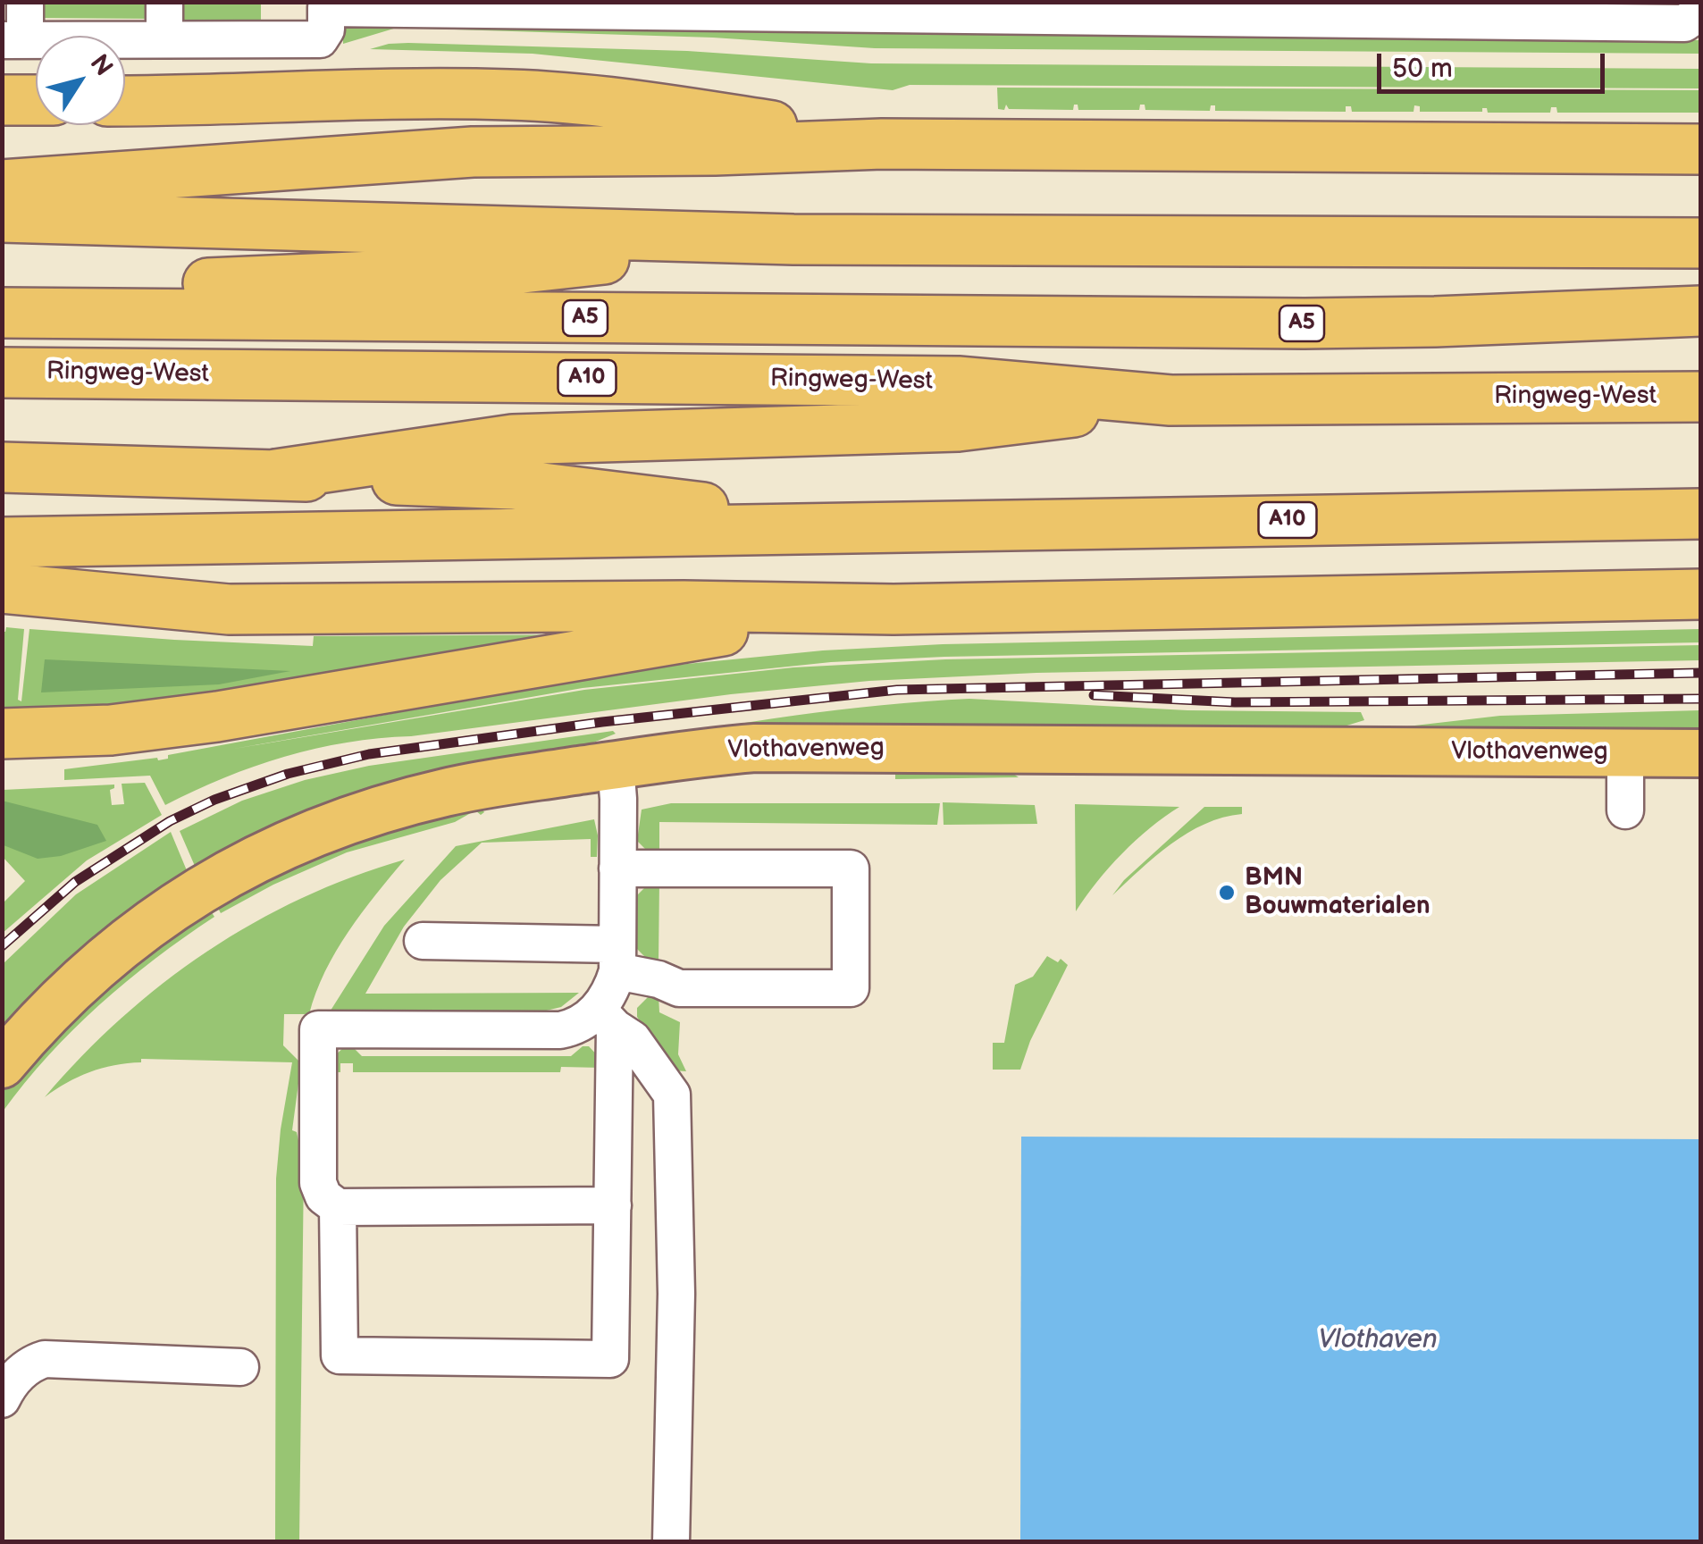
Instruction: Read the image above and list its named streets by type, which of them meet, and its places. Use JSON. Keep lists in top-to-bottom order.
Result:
{
  "streets": {
    "highway": ["A5", "Ringweg-West", "A10"],
    "main road": ["Vlothavenweg"]
  },
  "water": ["Vlothaven"],
  "places": ["BMN Bouwmaterialen"],
  "scale_bar": "50 m",
  "north": "top right"
}
